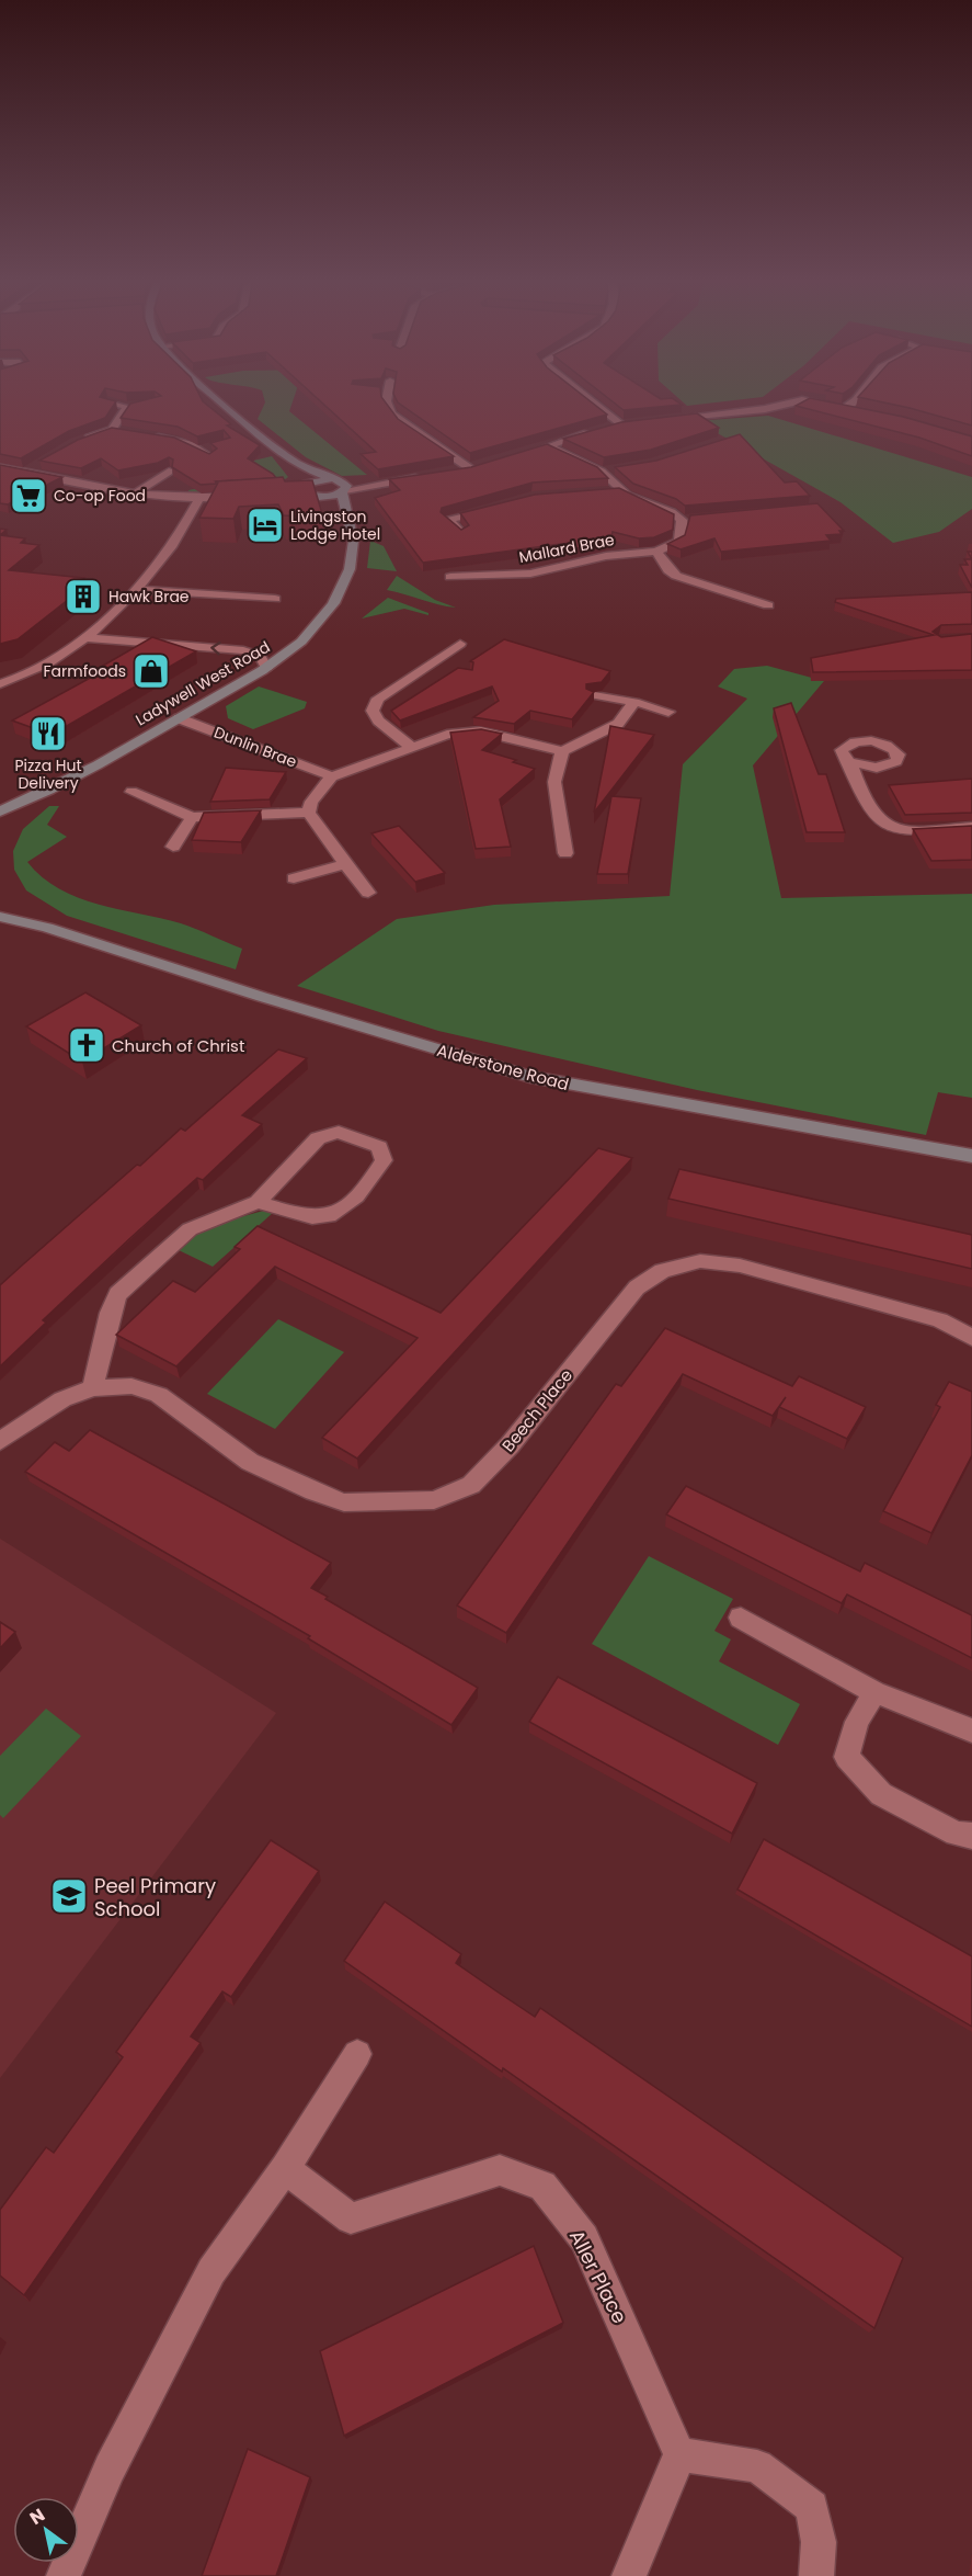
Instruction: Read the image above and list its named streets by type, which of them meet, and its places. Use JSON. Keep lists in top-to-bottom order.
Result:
{
  "streets": {
    "street": [
      "Mallard Brae",
      "Ladywell West Road",
      "Dunlin Brae",
      "Alderstone Road",
      "Beech Place",
      "Aller Place"
    ]
  },
  "crossings": [
    ["Ladywell West Road", "Dunlin Brae"]
  ],
  "places": {
    "supermarket": ["Co-op Food"],
    "hotel": ["Livingston Lodge Hotel"],
    "building": ["Hawk Brae"],
    "shop": ["Farmfoods"],
    "restaurant": ["Pizza Hut Delivery"],
    "church": ["Church of Christ"],
    "school or university": ["Peel Primary School"]
  },
  "north": "top left"
}
